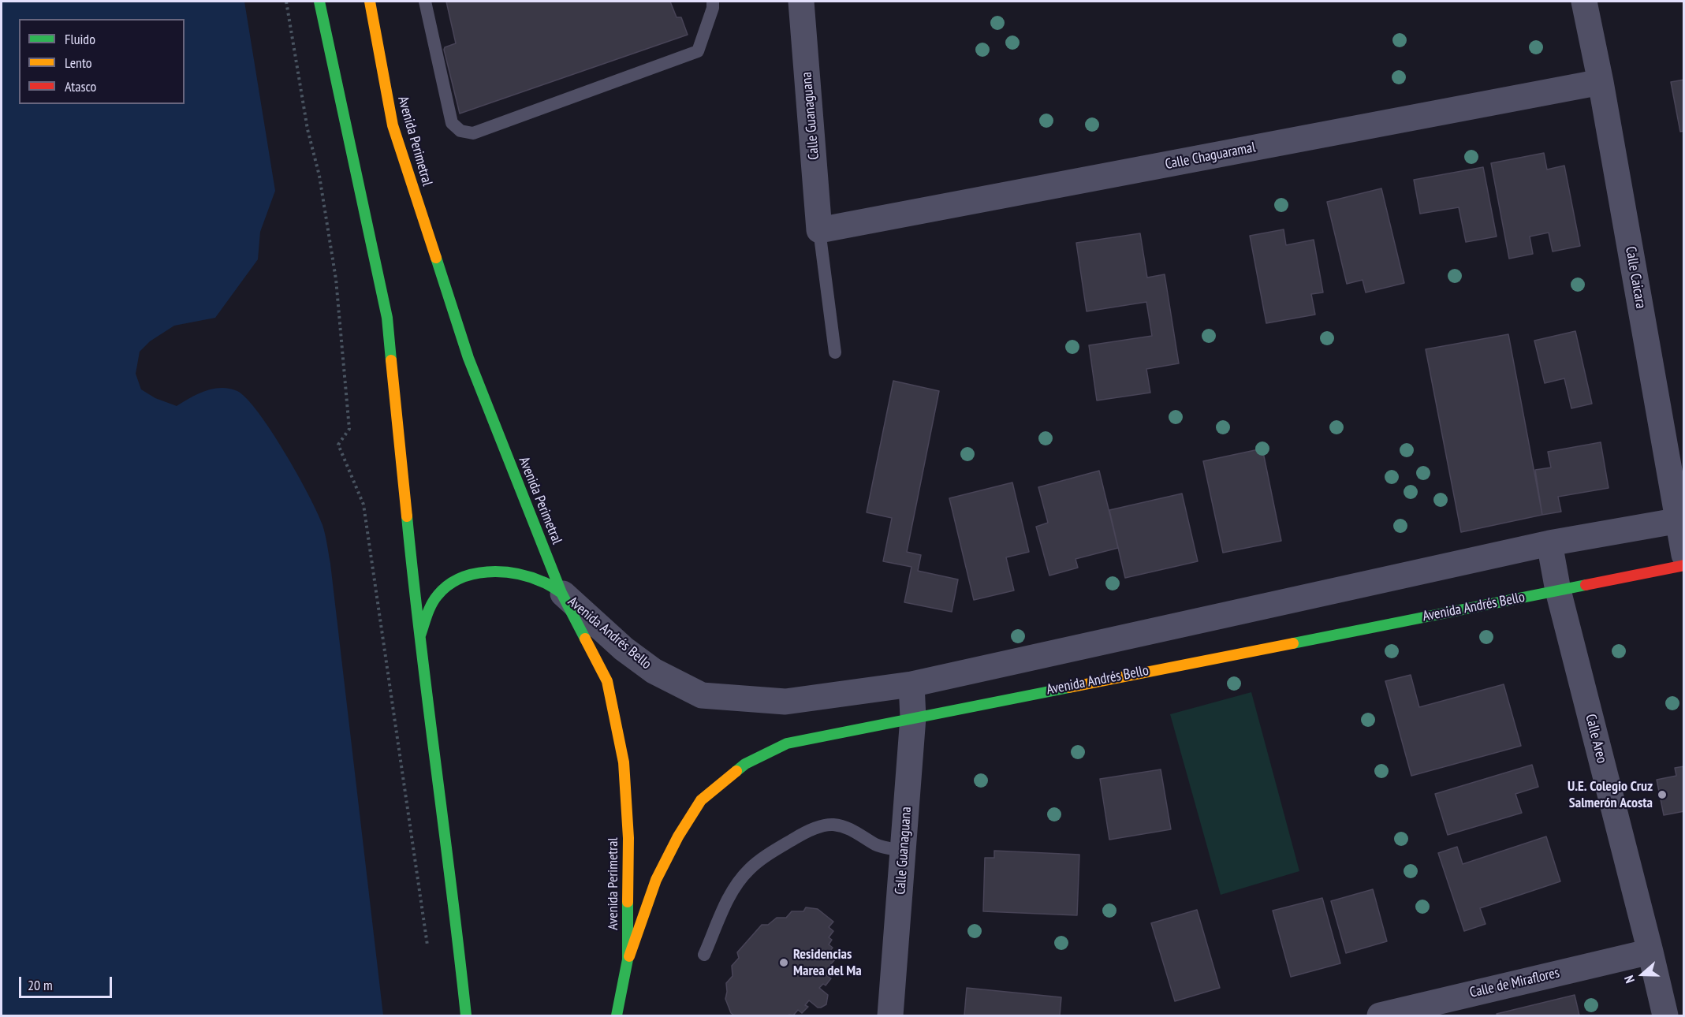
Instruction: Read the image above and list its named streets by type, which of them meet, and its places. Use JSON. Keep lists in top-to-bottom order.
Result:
{
  "streets": {
    "main road": ["Avenida Perimetral", "Avenida Andrés Bello"],
    "street": [
      "Calle Guanaguana",
      "Calle Chaguaramal",
      "Calle Caicara",
      "Calle Areo",
      "Calle de Miraflores"
    ]
  },
  "crossings": [
    ["Calle Guanaguana", "Calle Chaguaramal"],
    ["Calle Guanaguana", "Avenida Andrés Bello"],
    ["Avenida Perimetral", "Avenida Andrés Bello"],
    ["Calle Chaguaramal", "Calle Caicara"],
    ["Calle Caicara", "Avenida Andrés Bello"],
    ["Avenida Andrés Bello", "Calle Areo"],
    ["Calle Areo", "Calle de Miraflores"]
  ],
  "places": ["U.E. Colegio Cruz Salmerón Acosta", "Residencias Marea del Ma"],
  "legend": ["Fluido", "Lento", "Atasco"],
  "scale_bar": "20 m",
  "north": "left"
}
